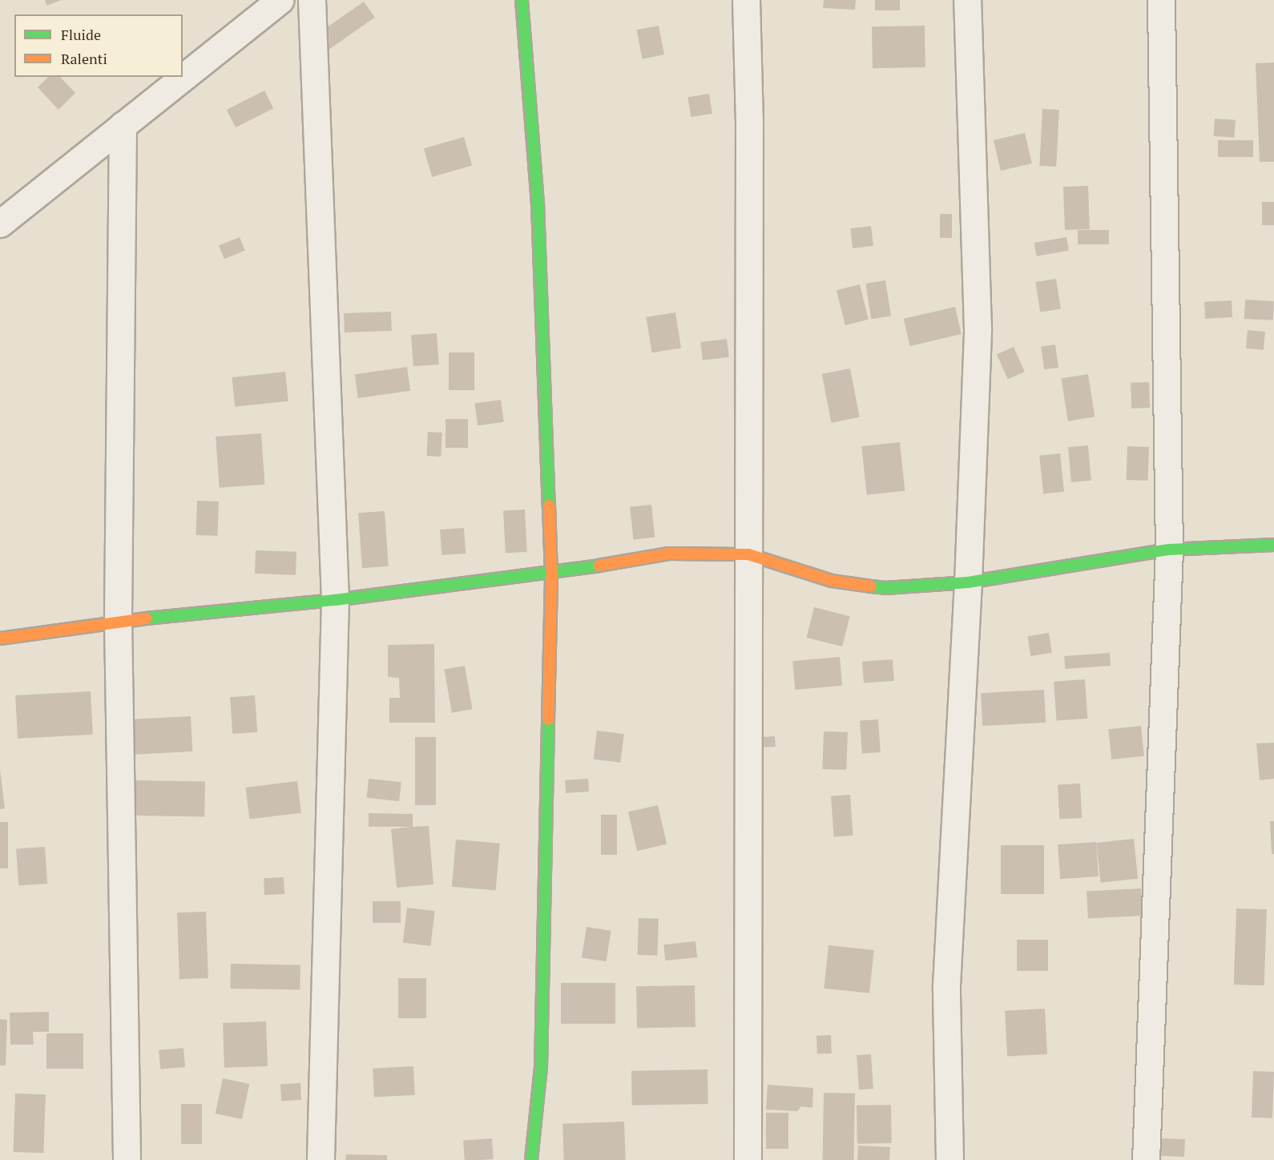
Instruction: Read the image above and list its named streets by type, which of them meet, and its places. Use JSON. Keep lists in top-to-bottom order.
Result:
{
  "legend": ["Fluide", "Ralenti"]
}
